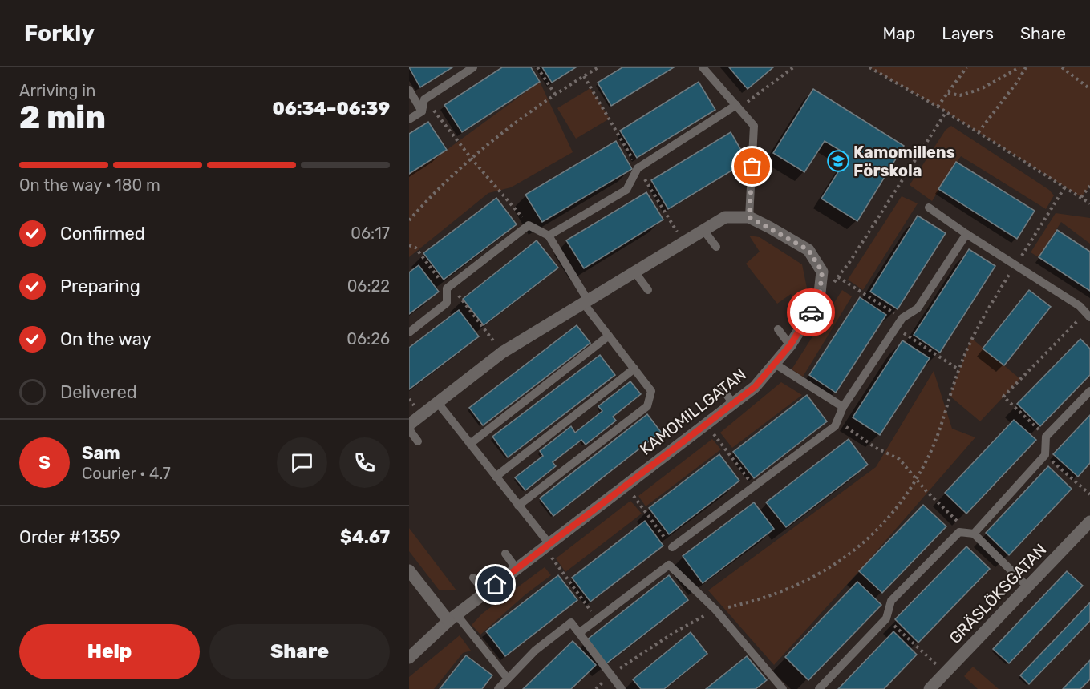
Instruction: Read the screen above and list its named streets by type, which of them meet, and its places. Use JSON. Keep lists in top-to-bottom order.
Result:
{
  "streets": {
    "street": ["KAMOMILLGATAN", "GRÄSLÖKSGATAN"]
  },
  "places": {
    "school or university": ["Kamomillens Förskola"]
  },
  "page": {
    "header": "Forkly",
    "nav": ["Map", "Layers", "Share"],
    "heading": ["2 min", "Arriving in", "06:34–06:39"],
    "panel": [
      "Sam",
      "Courier · 4.7",
      "Order #1359",
      "$4.67"
    ],
    "bar": "On the way · 180 m",
    "list": [
      ["Confirmed", "06:17"],
      ["Preparing", "06:22"],
      ["On the way", "06:26"],
      "Delivered"
    ],
    "round": "S",
    "buttons": ["Help", "Share"]
  }
}
